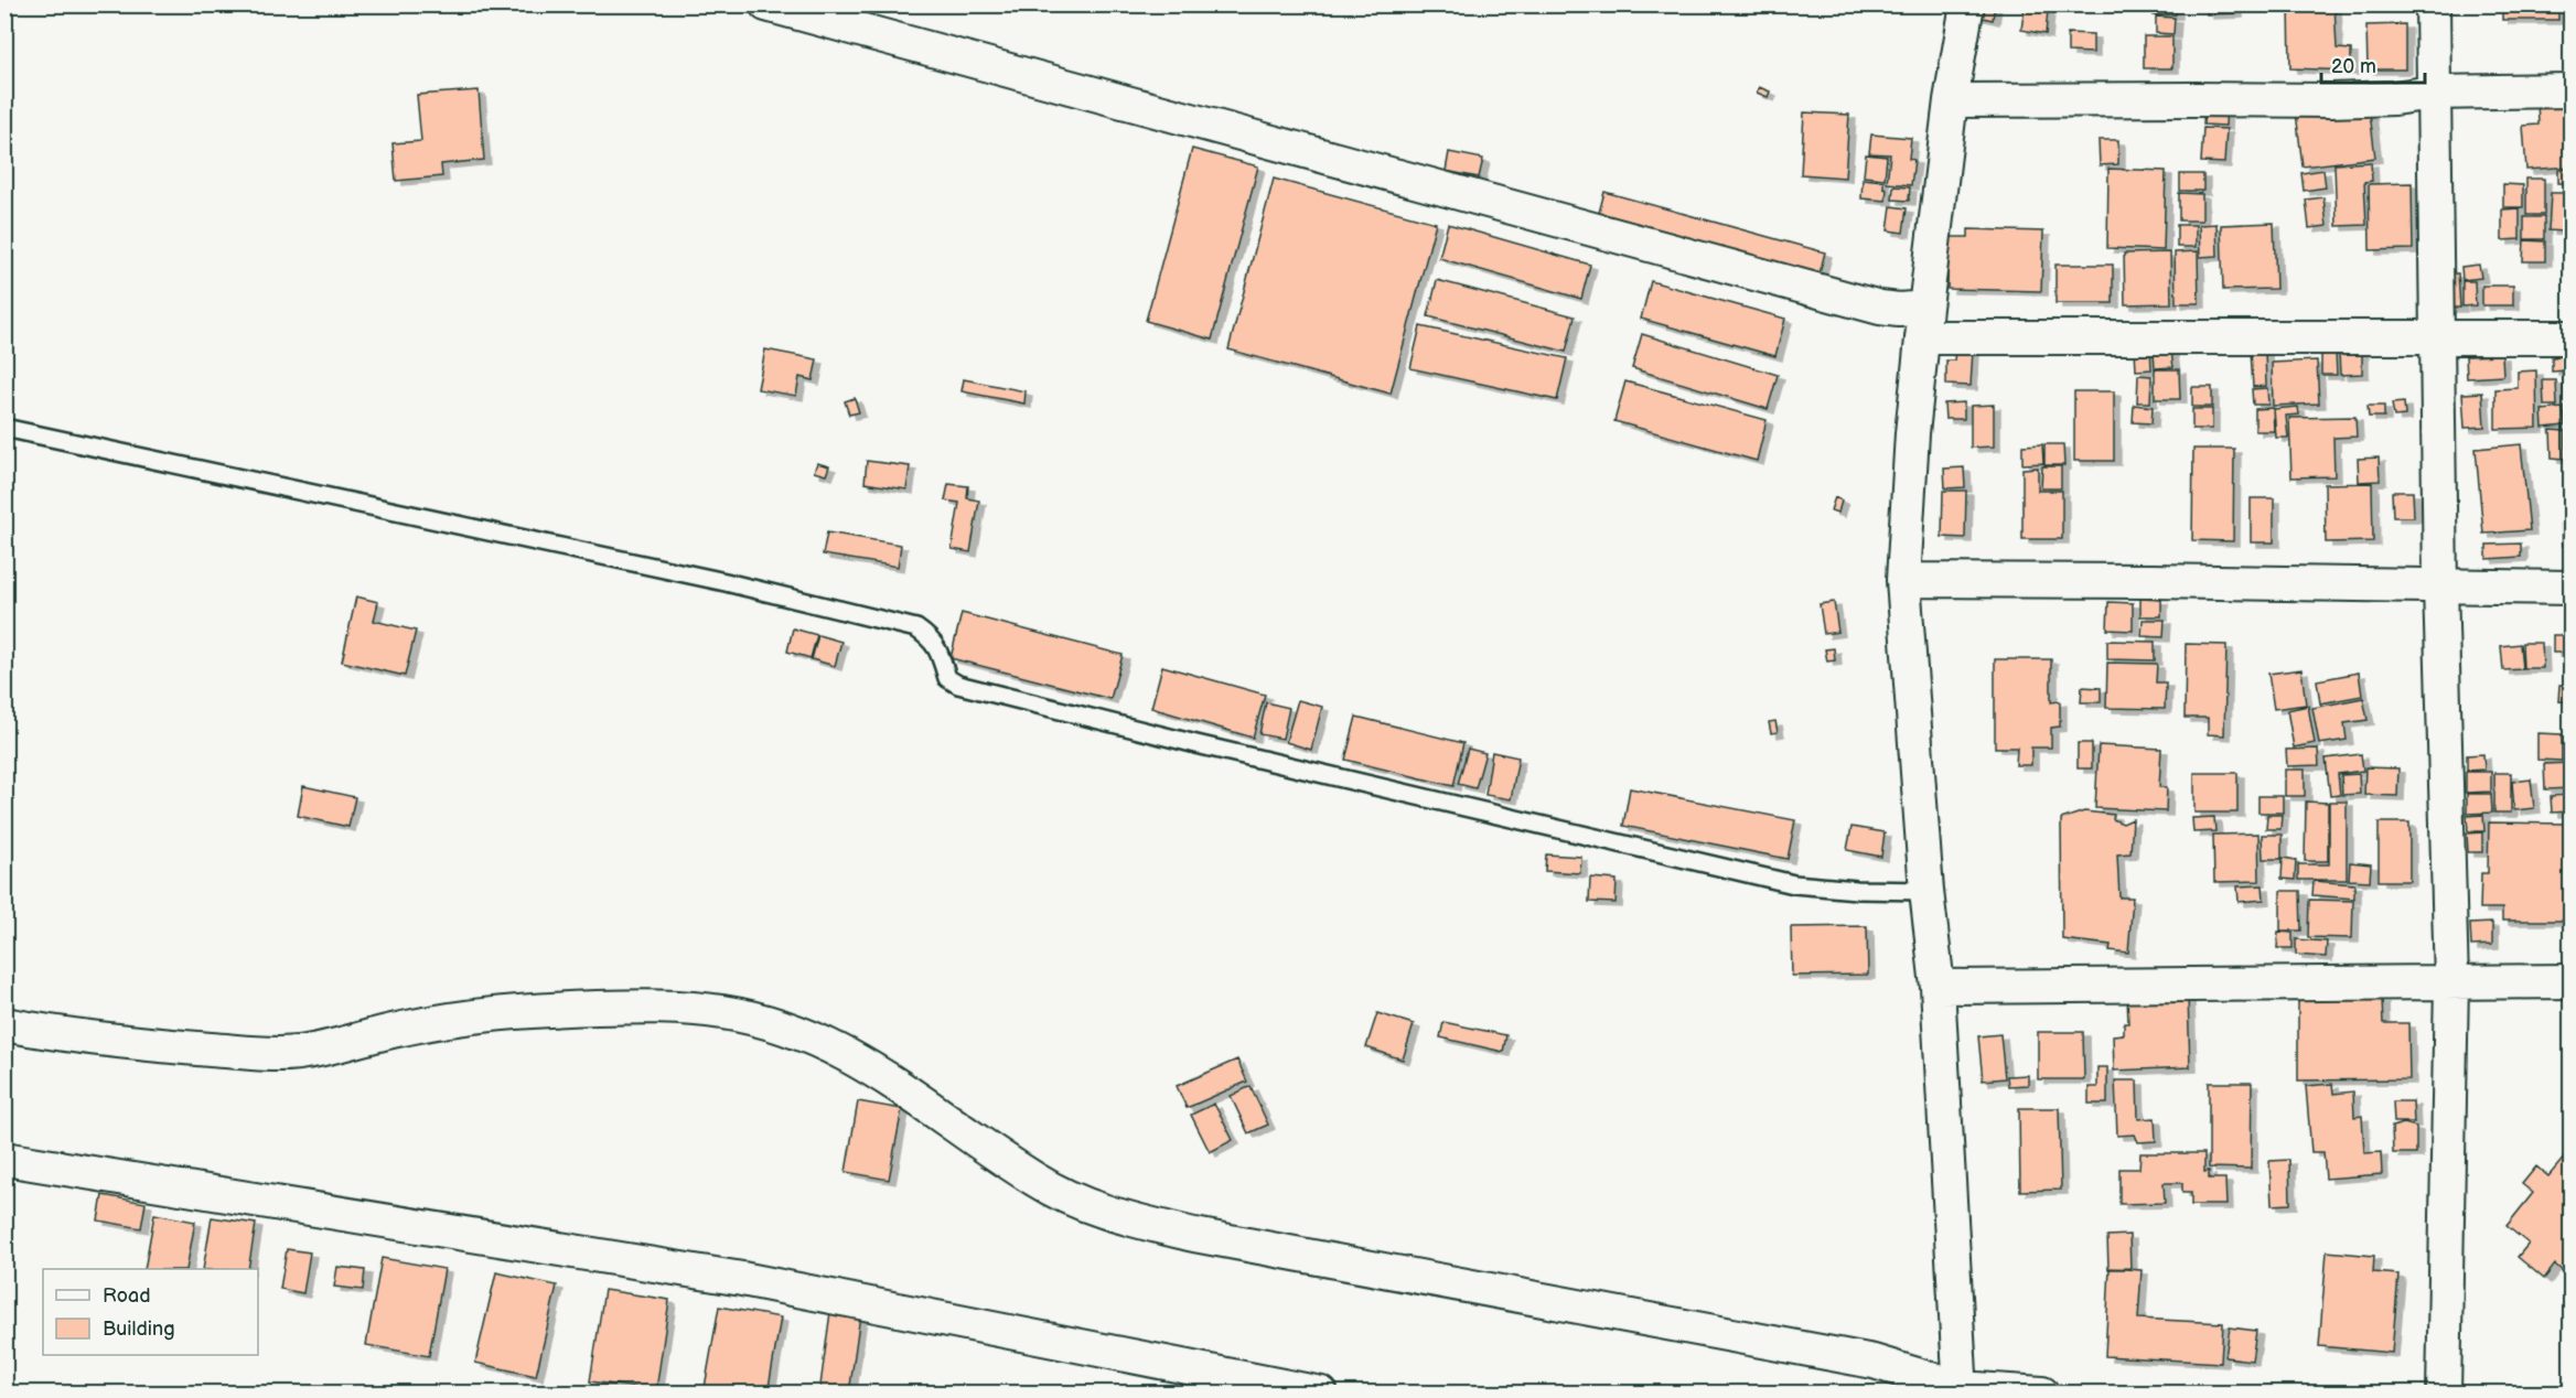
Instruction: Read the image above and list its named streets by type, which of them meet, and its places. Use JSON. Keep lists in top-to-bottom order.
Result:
{
  "legend": ["Road", "Building"],
  "scale_bar": "20 m"
}
